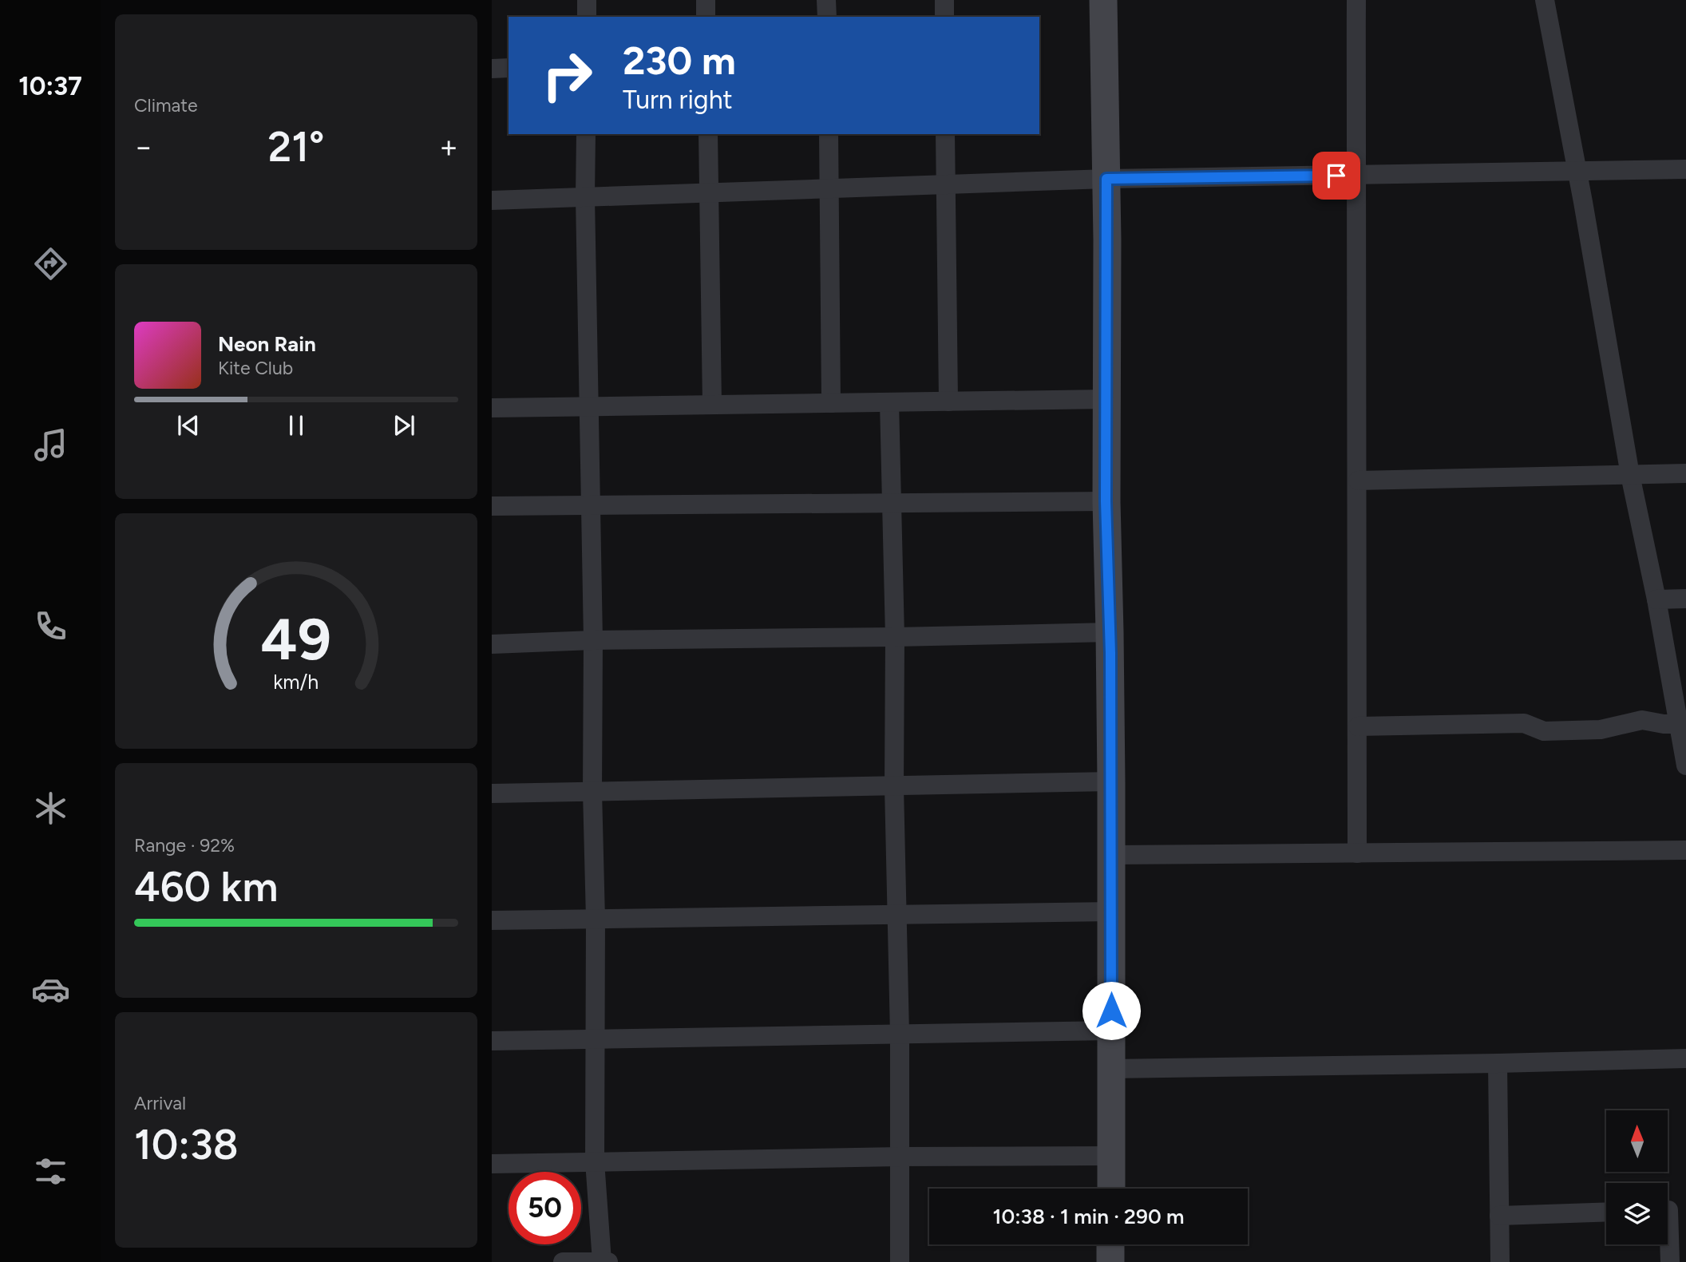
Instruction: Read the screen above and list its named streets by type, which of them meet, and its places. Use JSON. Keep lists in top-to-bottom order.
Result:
{
  "north": "top",
  "page": {
    "tabs": "10:37",
    "tile": [
      "Climate",
      ["Range · 92%", "460 km"],
      ["Arrival", "10:38"]
    ],
    "turn": ["230 m", "Turn right"],
    "heat": ["−", "21°", "+"],
    "song": ["Neon Rain", "Kite Club"],
    "limit": "50",
    "trip": "10:38 · 1 min · 290 m",
    "gauge": ["49", "km/h"]
  }
}
